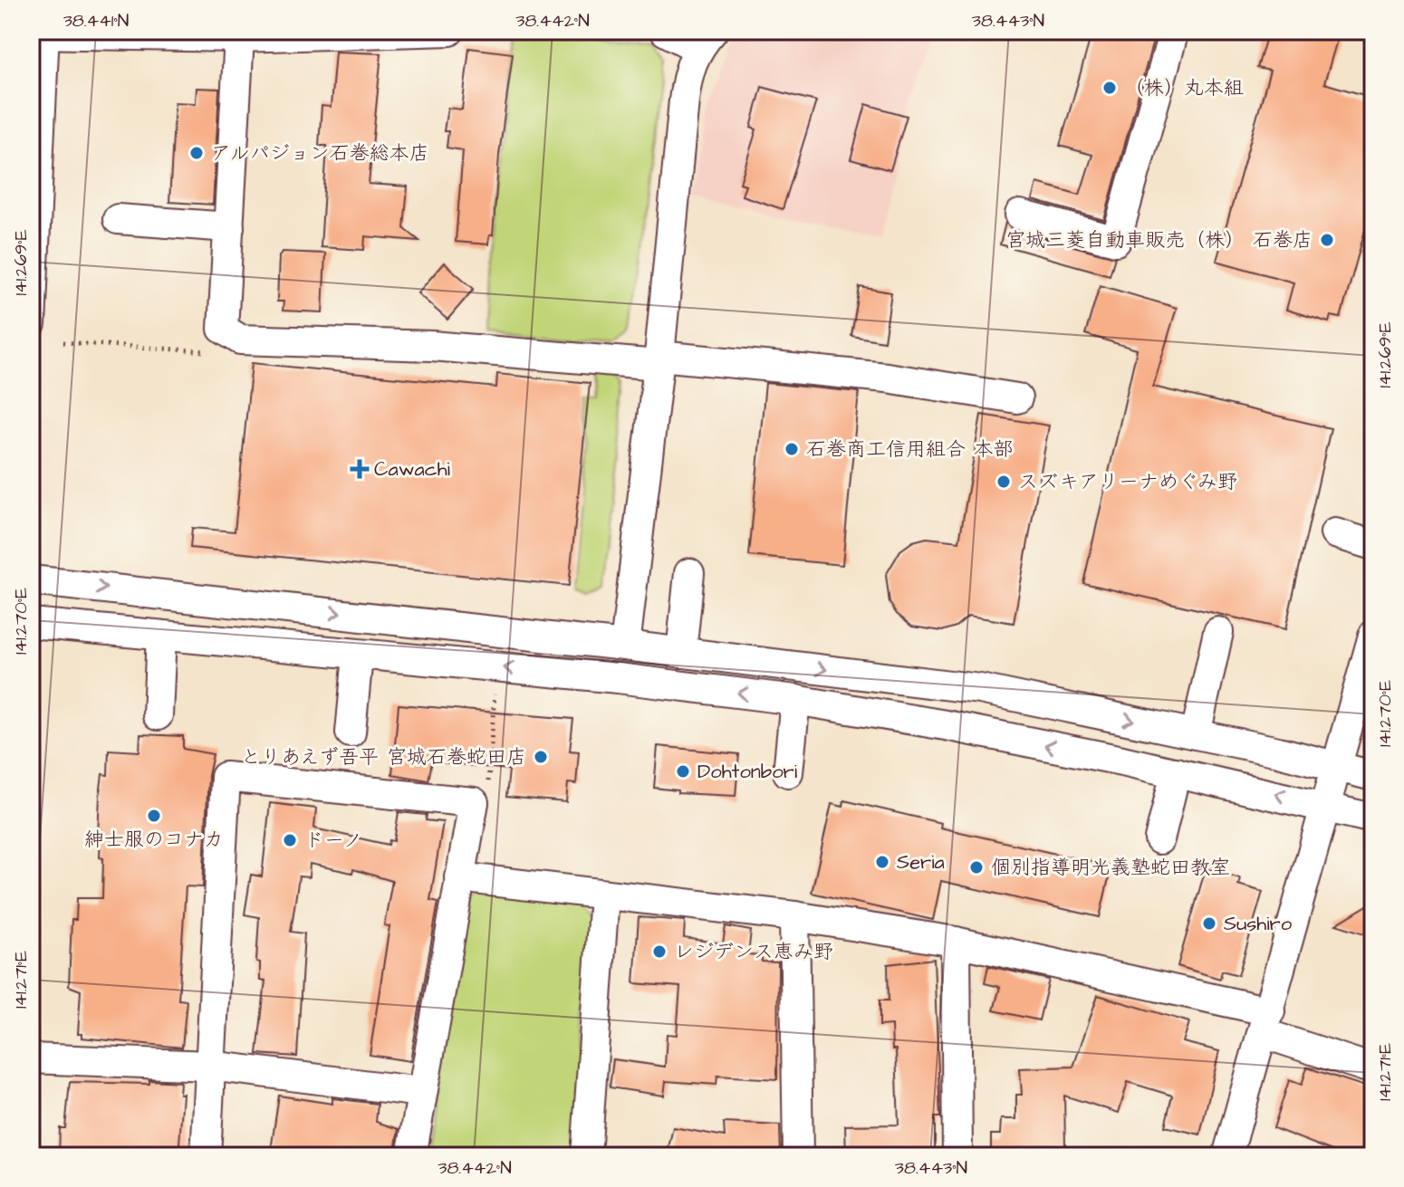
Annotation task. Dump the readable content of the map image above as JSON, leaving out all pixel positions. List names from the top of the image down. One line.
{"places":{"other":["（株）丸本組","アルパジョン石巻総本店","宮城三菱自動車販売（株） 石巻店","石巻商工信用組合 本部","スズキアリーナめぐみ野","とりあえず吾平 宮城石巻蛇田店","Dohtonbori","紳士服のコナカ","ドーノ","Seria","個別指導明光義塾蛇田教室","Sushiro","レジデンス恵み野"],"health":["Cawachi"]},"coordinates":["38.441°N","38.442°N","38.443°N","141.269°E","141.270°E","141.271°E"]}
